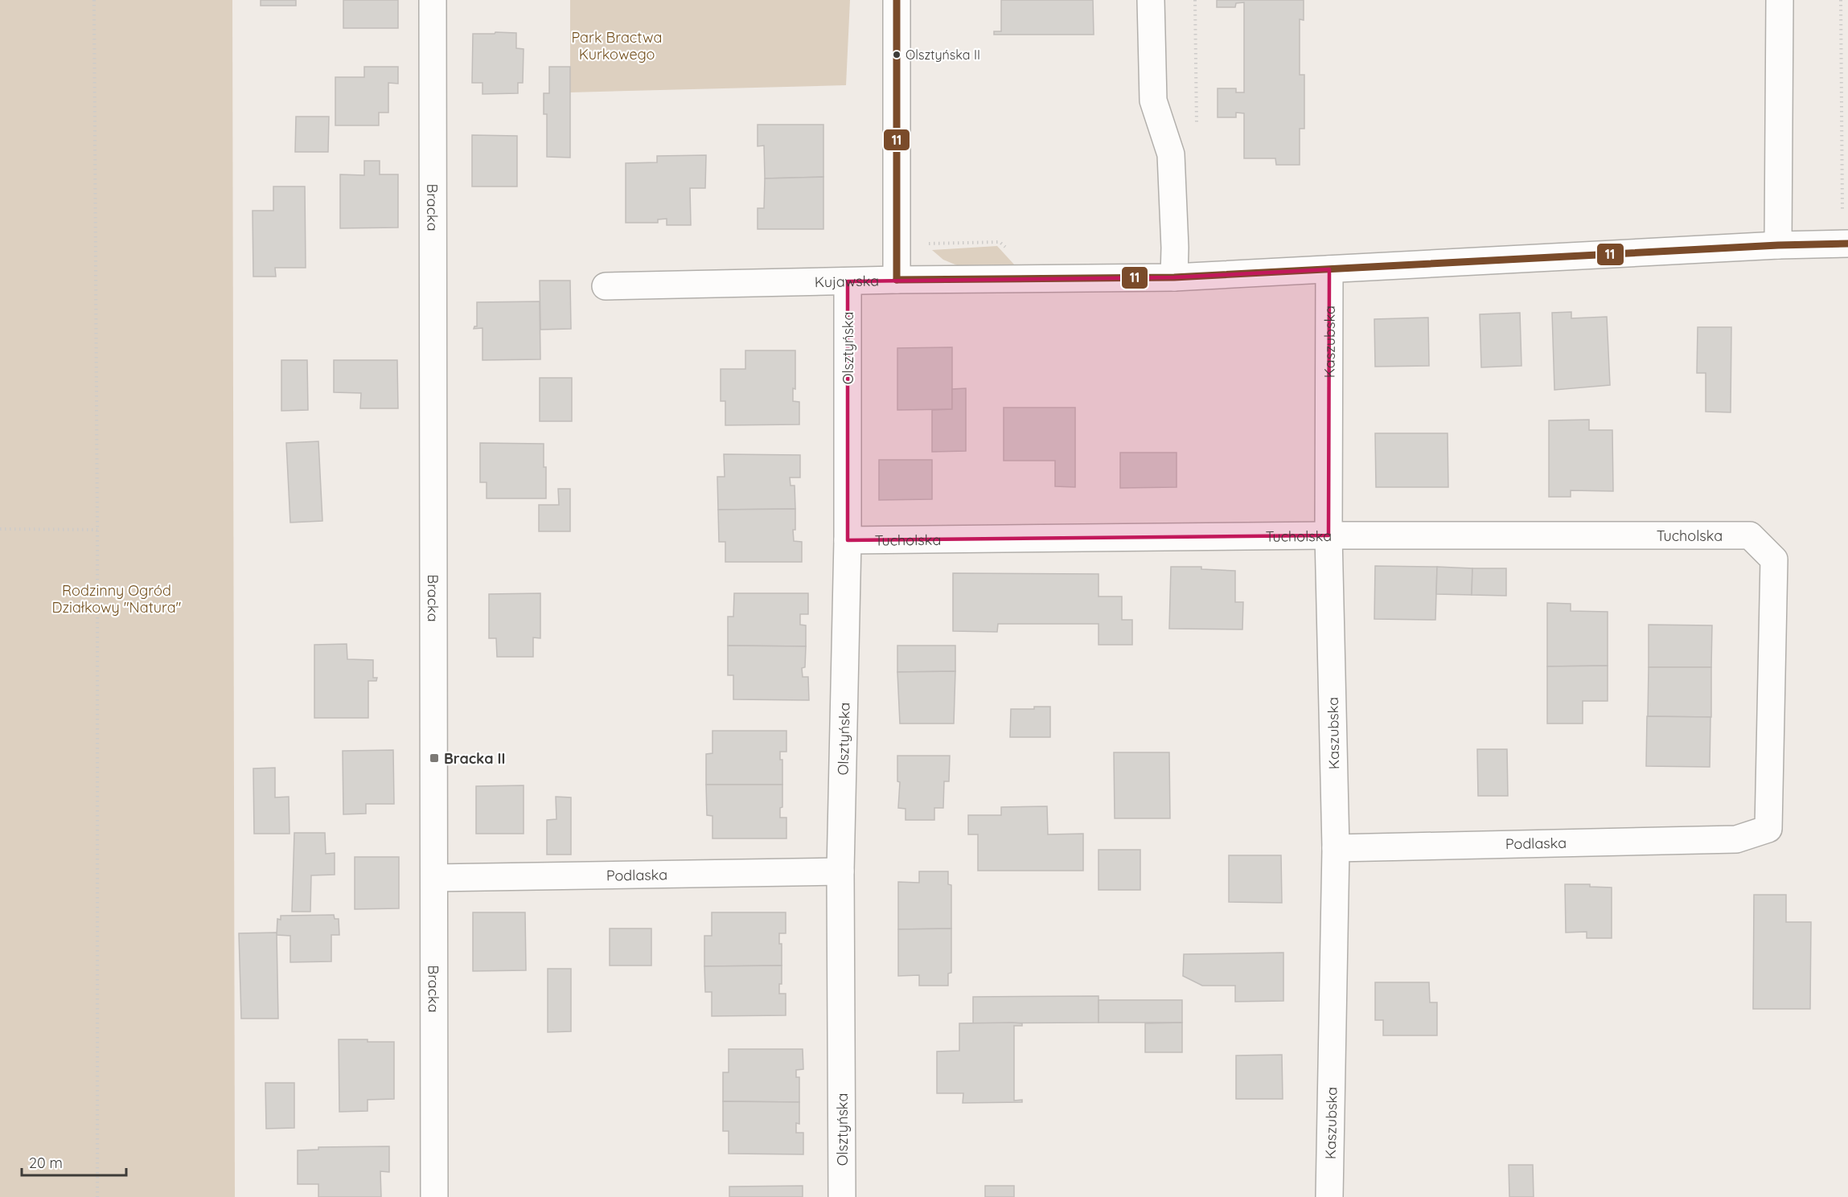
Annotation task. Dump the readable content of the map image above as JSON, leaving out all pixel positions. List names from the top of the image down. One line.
{"streets":{"street":["Bracka","Kujawska","Kaszubska","Olsztyńska","Tucholska","Podlaska"]},"crossings":[["Bracka","Podlaska"],["Kujawska","Kaszubska"],["Kujawska","Olsztyńska"],["Kaszubska","Tucholska"],["Kaszubska","Podlaska"],["Olsztyńska","Tucholska"],["Olsztyńska","Podlaska"],["Tucholska","Podlaska"]],"parks":["Park Bractwa Kurkowego","Rodzinny Ogród Działkowy \"Natura\""],"places":{"other":["Olsztyńska II"],"transit":["Bracka II"]},"lines":["transit line 11"],"scale_bar":"20 m"}
